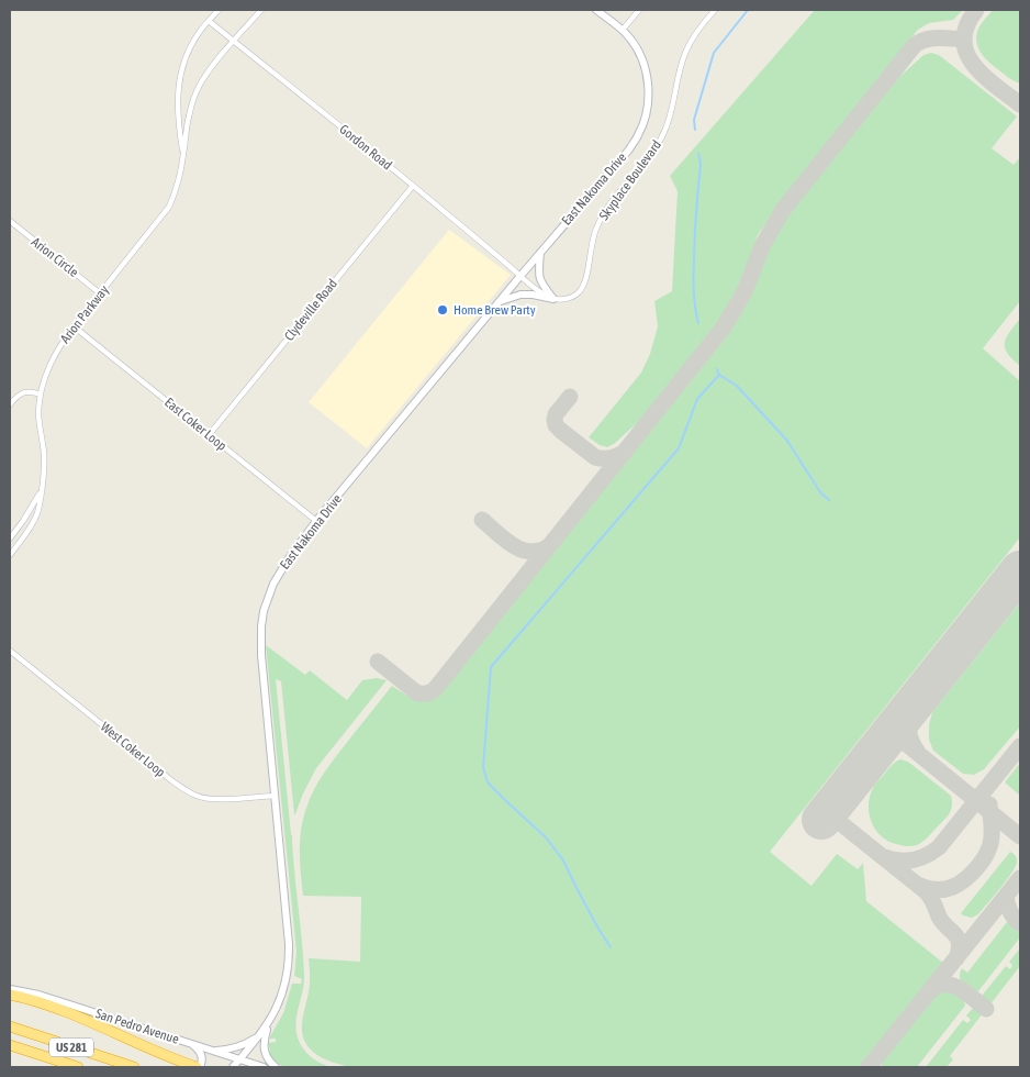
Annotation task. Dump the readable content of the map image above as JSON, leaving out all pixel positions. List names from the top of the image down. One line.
{"streets":{"highway":["US 281"],"main road":["East Nakoma Drive","San Pedro Avenue"],"street":["Gordon Road","Skyplace Boulevard","Arion Circle","Clydeville Road","Arion Parkway","East Coker Loop","West Coker Loop"]},"crossings":[["Gordon Road","East Nakoma Drive"],["Gordon Road","Clydeville Road"],["Gordon Road","Arion Parkway"],["East Nakoma Drive","East Coker Loop"],["East Nakoma Drive","West Coker Loop"],["East Nakoma Drive","San Pedro Avenue"],["Arion Circle","Arion Parkway"],["Clydeville Road","East Coker Loop"],["Arion Parkway","East Coker Loop"]],"places":["Home Brew Party"]}
